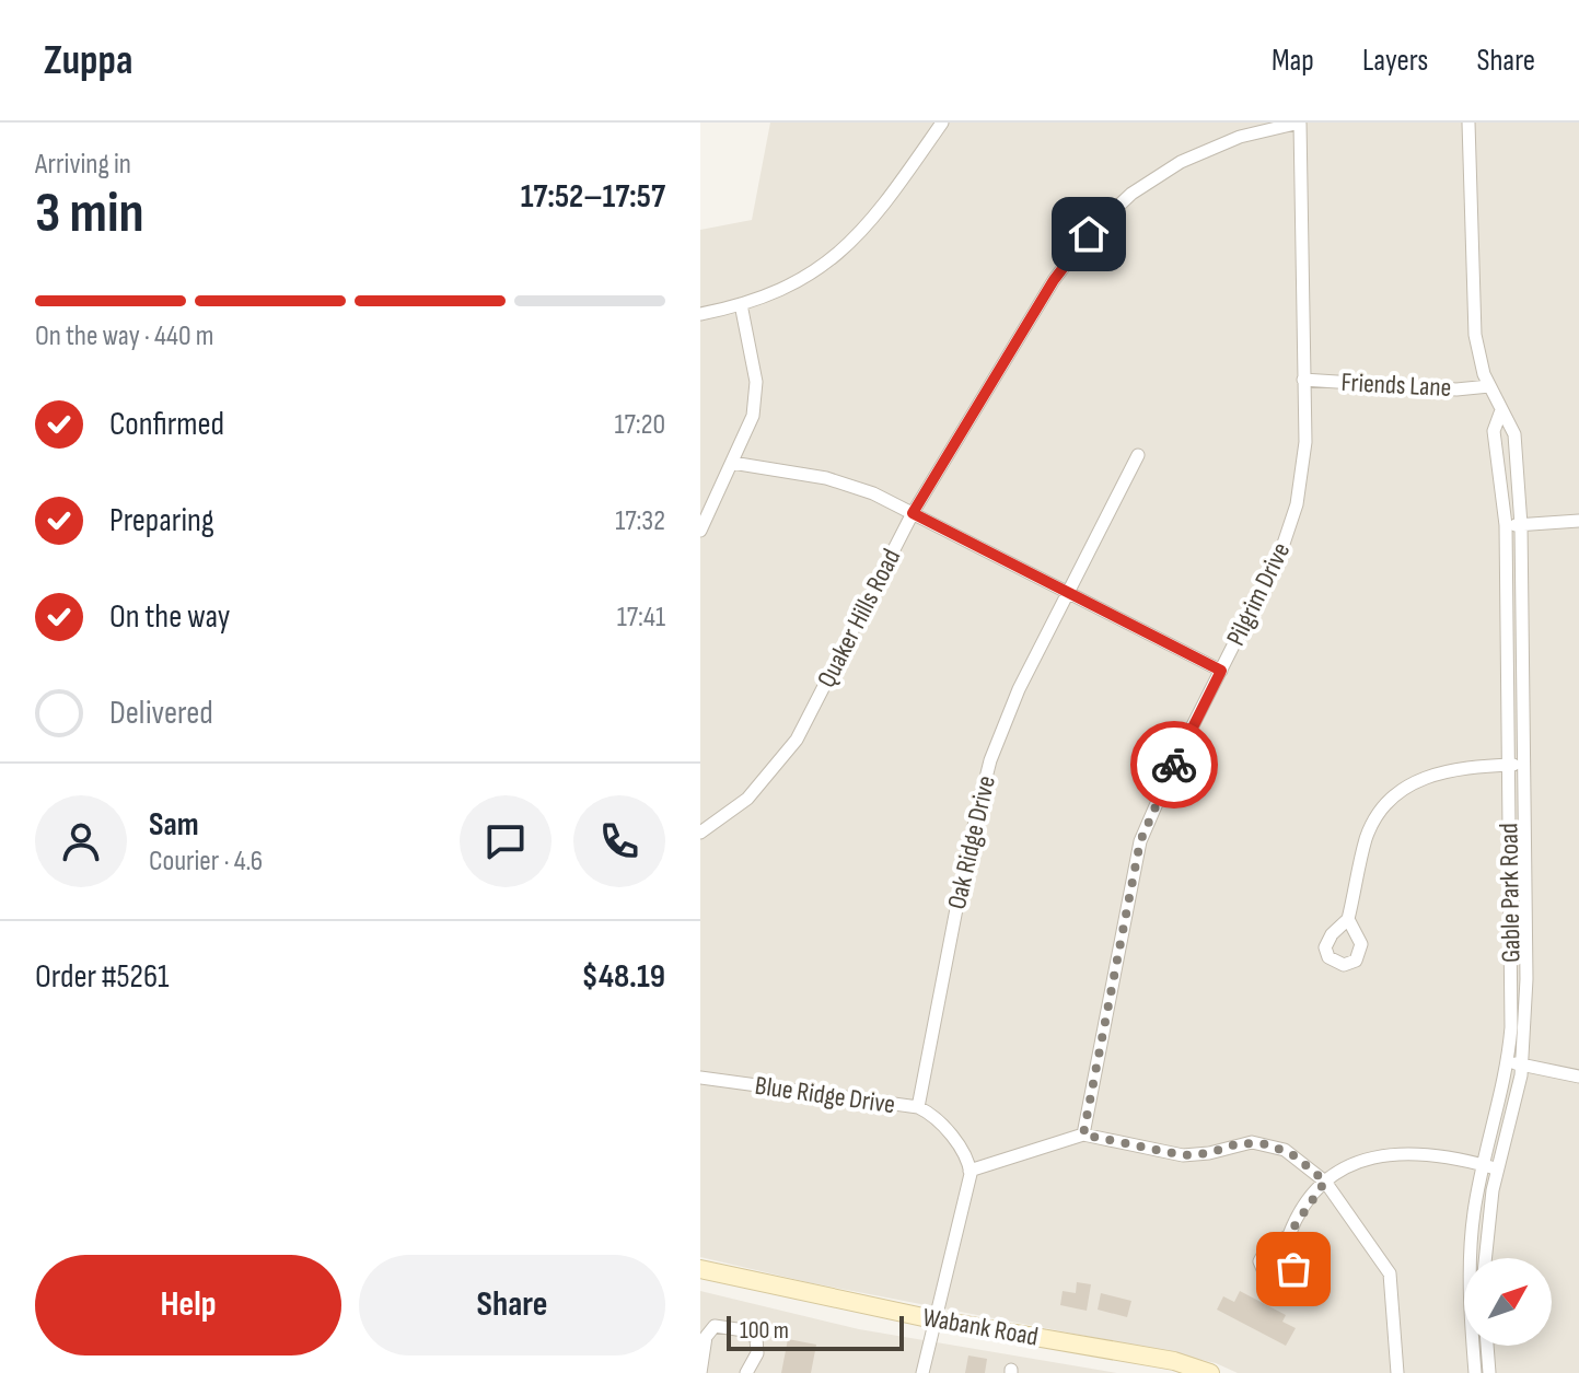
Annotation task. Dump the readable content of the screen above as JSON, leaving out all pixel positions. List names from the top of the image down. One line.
{"streets":{"street":["Friends Lane","Pilgrim Drive","Quaker Hills Road","Oak Ridge Drive","Gable Park Road","Blue Ridge Drive","Wabank Road"]},"crossings":[["Friends Lane","Pilgrim Drive"],["Friends Lane","Gable Park Road"],["Pilgrim Drive","Quaker Hills Road"],["Oak Ridge Drive","Blue Ridge Drive"]],"scale_bar":"100 m","north":"top right","page":{"header":"Zuppa","nav":["Map","Layers","Share"],"heading":["3 min","Arriving in","17:52–17:57"],"panel":["Sam","Courier · 4.6","Order #5261","$48.19"],"bar":"On the way · 440 m","list":[["Confirmed","17:20"],["Preparing","17:32"],["On the way","17:41"],"Delivered"],"buttons":["Help","Share"],"scale":"100 m"}}
